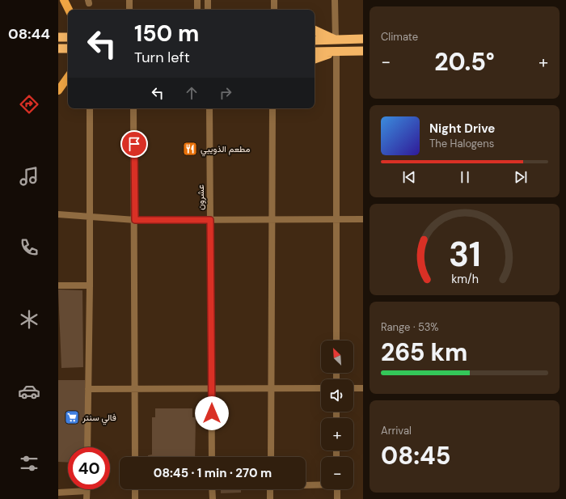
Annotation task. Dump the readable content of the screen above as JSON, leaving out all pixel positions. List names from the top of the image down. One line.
{"streets":{"street":["عشرون"]},"places":{"restaurant":["مطعم الذويبي"],"supermarket":["فالي سنتر"]},"north":"top left","page":{"tabs":"08:44","tile":["Climate",["Range · 53%","265 km"],["Arrival","08:45"]],"turn":["150 m","Turn left"],"heat":["−","20.5°","+"],"song":["Night Drive","The Halogens"],"map_buttons":["+","−"],"limit":"40","trip":"08:45 · 1 min · 270 m","gauge":["31","km/h"]}}
